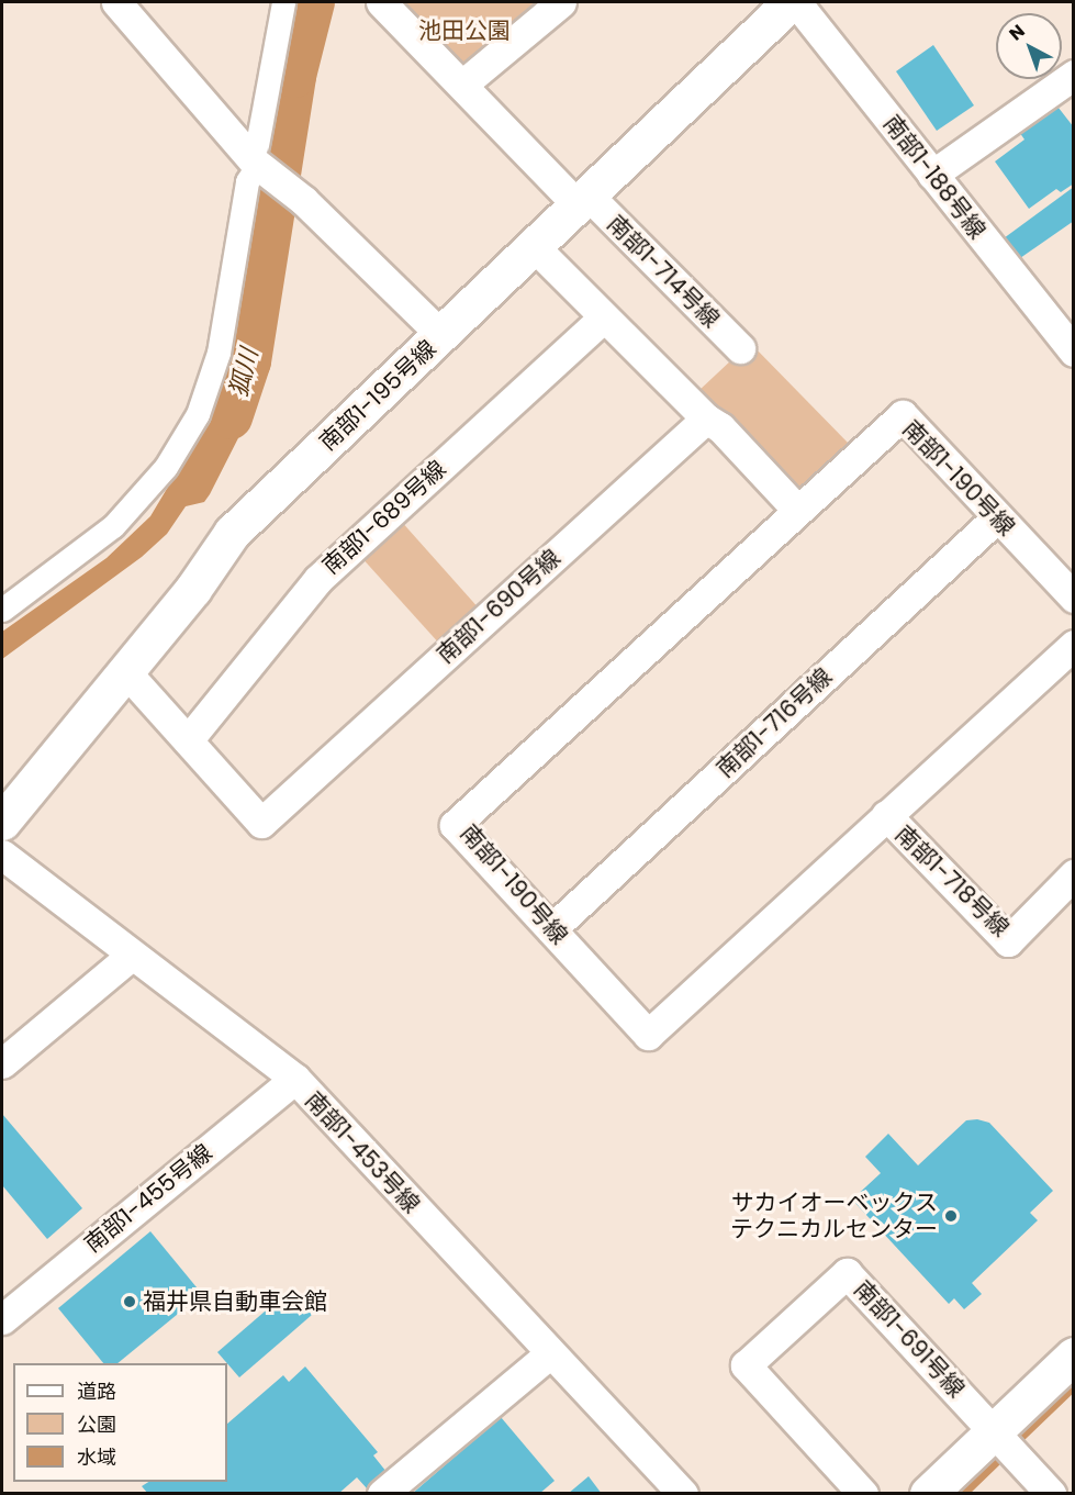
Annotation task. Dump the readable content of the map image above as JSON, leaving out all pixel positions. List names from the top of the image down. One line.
{"streets":{"street":["南部1-188号線","南部1-714号線","南部1-195号線","南部1-190号線","南部1-689号線","南部1-690号線","南部1-716号線","南部1-718号線","南部1-453号線","南部1-455号線","南部1-691号線"]},"crossings":[["南部1-714号線","南部1-195号線"],["南部1-195号線","南部1-690号線"],["南部1-190号線","南部1-716号線"],["南部1-190号線","南部1-718号線"],["南部1-689号線","南部1-690号線"],["南部1-453号線","南部1-455号線"]],"water":["狐川"],"parks":["池田公園"],"places":["サカイオーベックス テクニカルセンター","福井県自動車会館"],"legend":["道路","公園","水域"],"north":"top left"}
